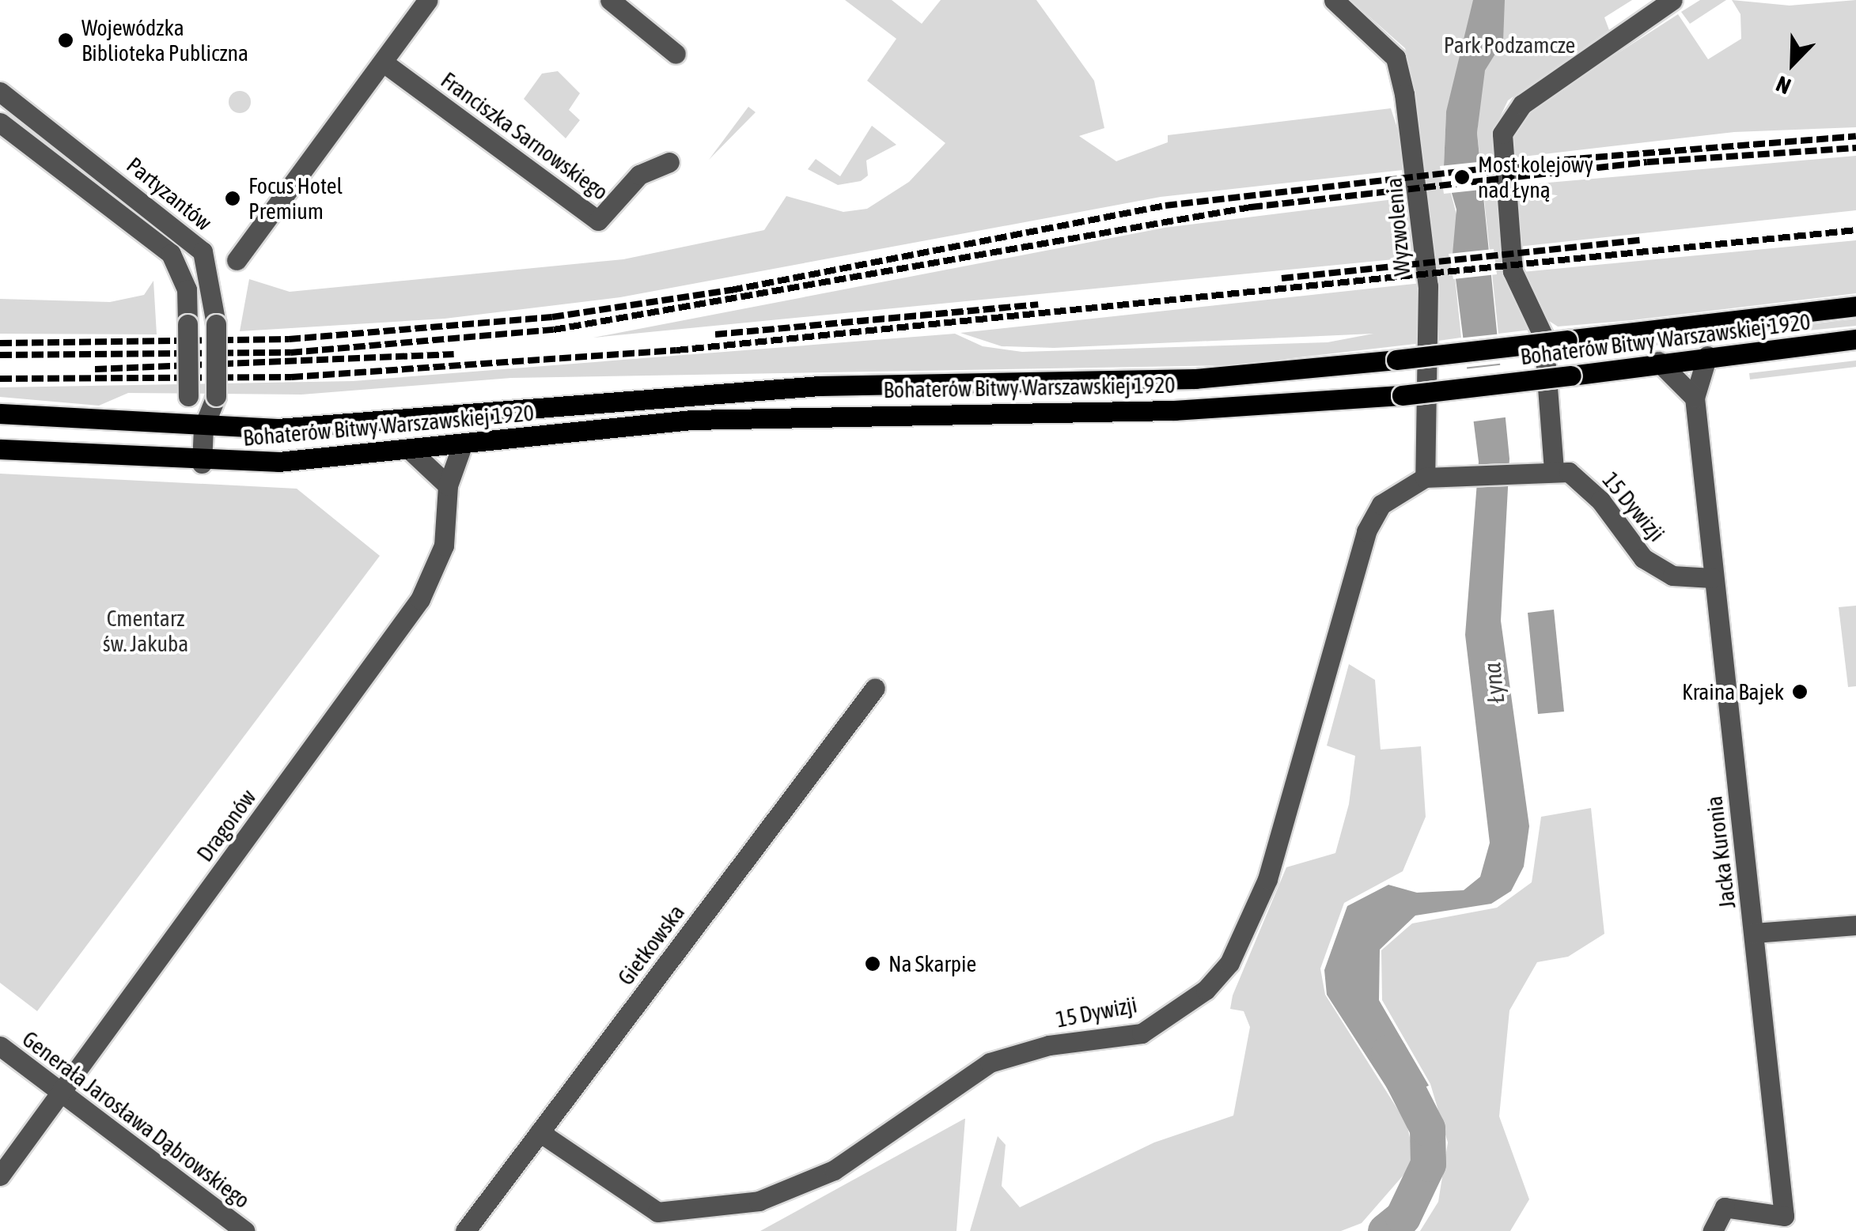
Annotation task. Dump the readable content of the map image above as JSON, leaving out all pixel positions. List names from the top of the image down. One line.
{"streets":{"main road":["Bohaterów Bitwy Warszawskiej 1920"],"street":["Franciszka Sarnowskiego","Partyzantów","Wyzwolenia","15 Dywizji","Dragonów","Jacka Kuronia","Gietkowska","Generała Jarosława Dąbrowskiego"]},"crossings":[["Partyzantów","Bohaterów Bitwy Warszawskiej 1920"],["Wyzwolenia","15 Dywizji"],["Bohaterów Bitwy Warszawskiej 1920","Dragonów"],["Bohaterów Bitwy Warszawskiej 1920","Jacka Kuronia"],["15 Dywizji","Jacka Kuronia"],["15 Dywizji","Gietkowska"],["Dragonów","Generała Jarosława Dąbrowskiego"]],"water":["Łyna"],"parks":["Park Podzamcze","Cmentarz św. Jakuba"],"places":["Wojewódzka Biblioteka Publiczna","Most kolejowy nad Łyną","Focus Hotel Premium","Kraina Bajek","Na Skarpie"],"north":"bottom left"}
